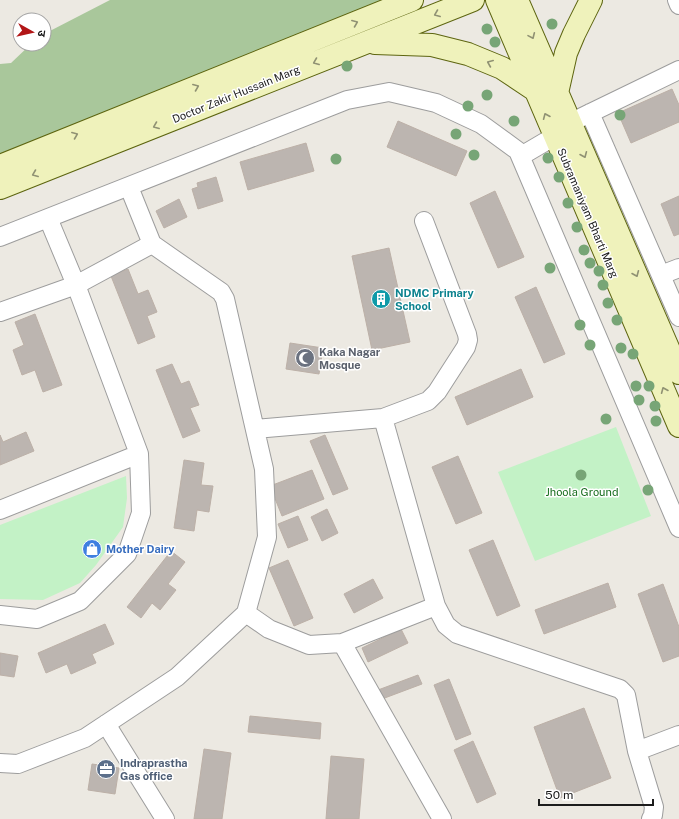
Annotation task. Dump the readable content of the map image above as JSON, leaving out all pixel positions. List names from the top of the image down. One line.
{"streets":{"main road":["Doctor Zakir Hussain Marg","Subramaniyam Bharti Marg"]},"parks":["Jhoola Ground"],"places":{"building":["NDMC Primary School"],"mosque":["Kaka Nagar Mosque"],"shop":["Mother Dairy"],"office":["Indraprastha Gas office"]},"scale_bar":"50 m","north":"right"}
